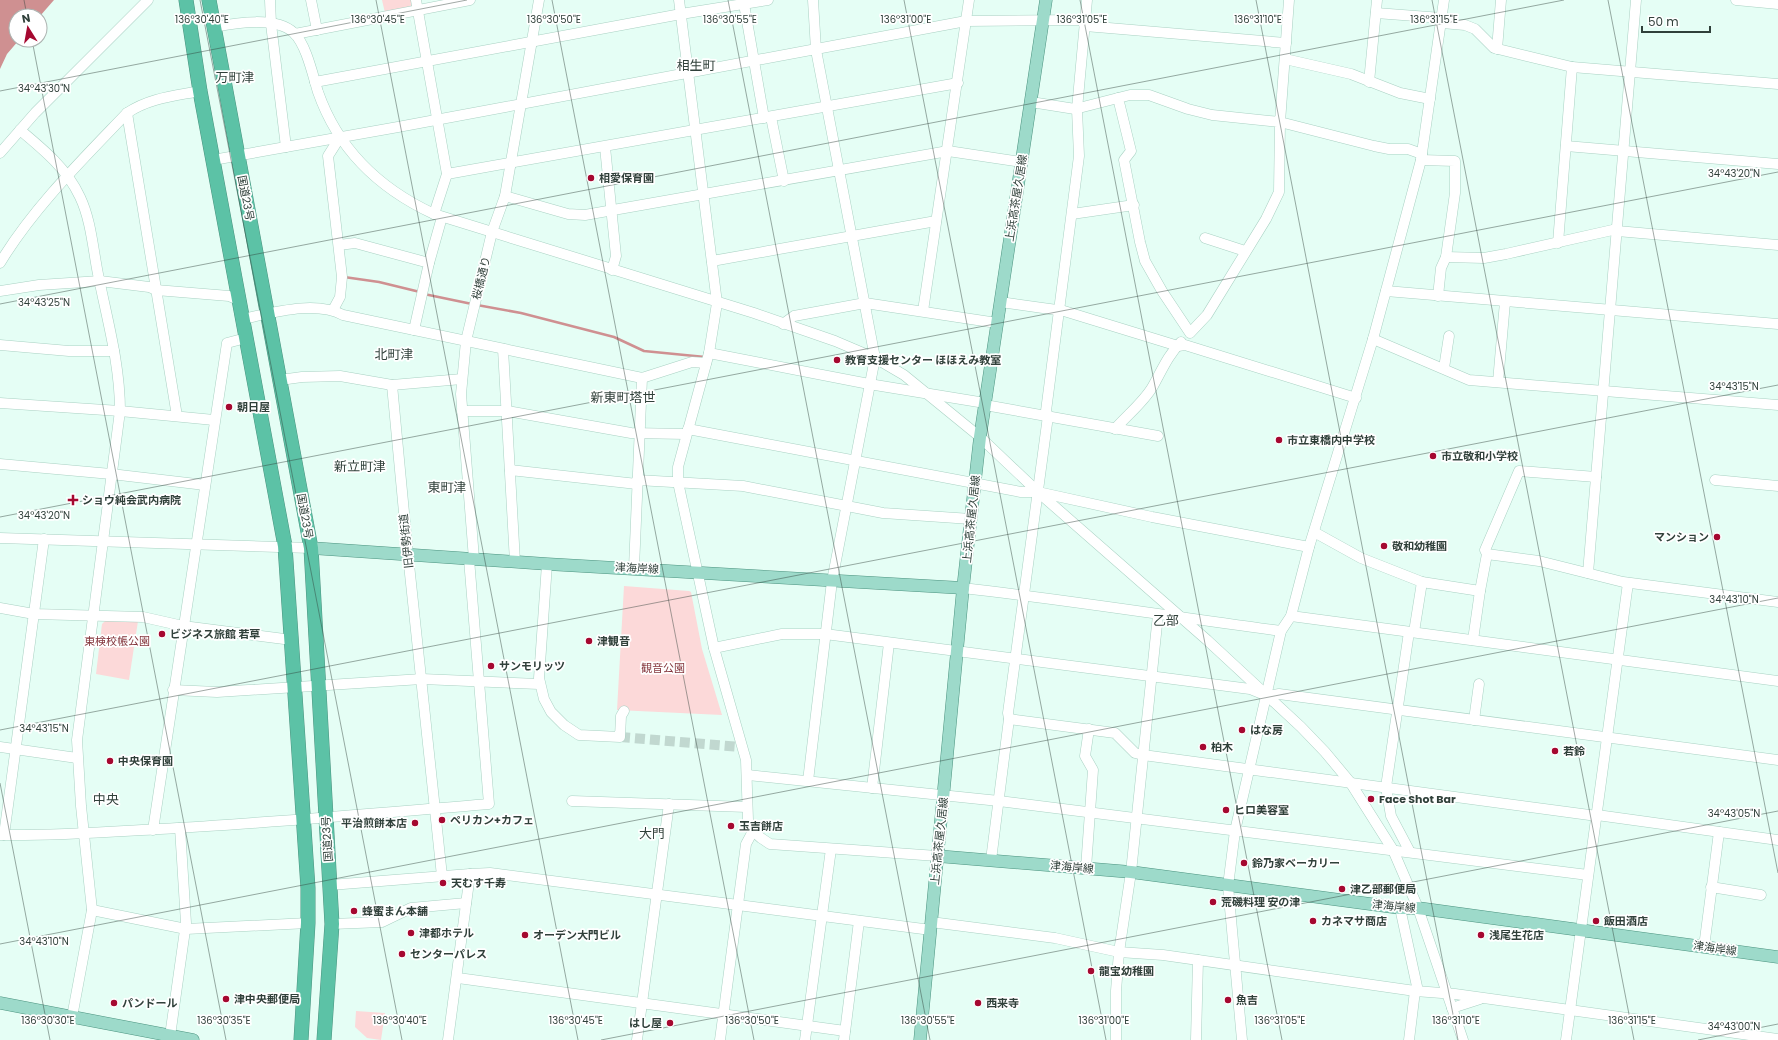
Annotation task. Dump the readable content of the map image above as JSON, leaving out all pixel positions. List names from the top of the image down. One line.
{"streets":{"highway":["国道23号"],"main road":["上浜高茶屋久居線","津海岸線"],"street":["桜橋通り","旧伊勢街道"]},"crossings":[["国道23号","津海岸線"],["上浜高茶屋久居線","津海岸線"],["桜橋通り","旧伊勢街道"],["桜橋通り","津海岸線"],["旧伊勢街道","津海岸線"]],"districts":["相生町","万町津","北町津","新東町塔世","新立町津","東町津","乙部","中央","大門"],"parks":["東検校帳公園","観音公園"],"places":{"other":["相愛保育園","教育支援センター ほほえみ教室","朝日屋","市立東橋内中学校","市立敬和小学校","マンション","敬和幼稚園","ビジネス旅館 若草","津観音","サンモリッツ","はな房","柏木","若鈴","中央保育園","Face Shot Bar","ヒロ美容室","ペリカン+カフェ","平治煎餅本店","玉吉餅店","鈴乃家ベーカリー","天むす千寿","津乙部郵便局","荒磯料理 安の津","蜂蜜まん本舗","カネマサ商店","飯田酒店","津都ホテル","オーデン大門ビル","浅尾生花店","センターパレス","龍宝幼稚園","津中央郵便局","魚吉","パンドール","西来寺","はし屋"],"health":["ショウ純会武内病院"]},"scale_bar":"50 m","north":"top","coordinates":["136°30'40\"E","136°30'45\"E","136°30'50\"E","136°30'55\"E","136°31'00\"E","136°31'05\"E","136°31'10\"E","136°31'15\"E","34°43'30\"N","34°43'20\"N","34°43'25\"N","34°43'15\"N","34°43'10\"N","34°43'05\"N","136°30'30\"E","136°30'35\"E","34°43'00\"N"]}
